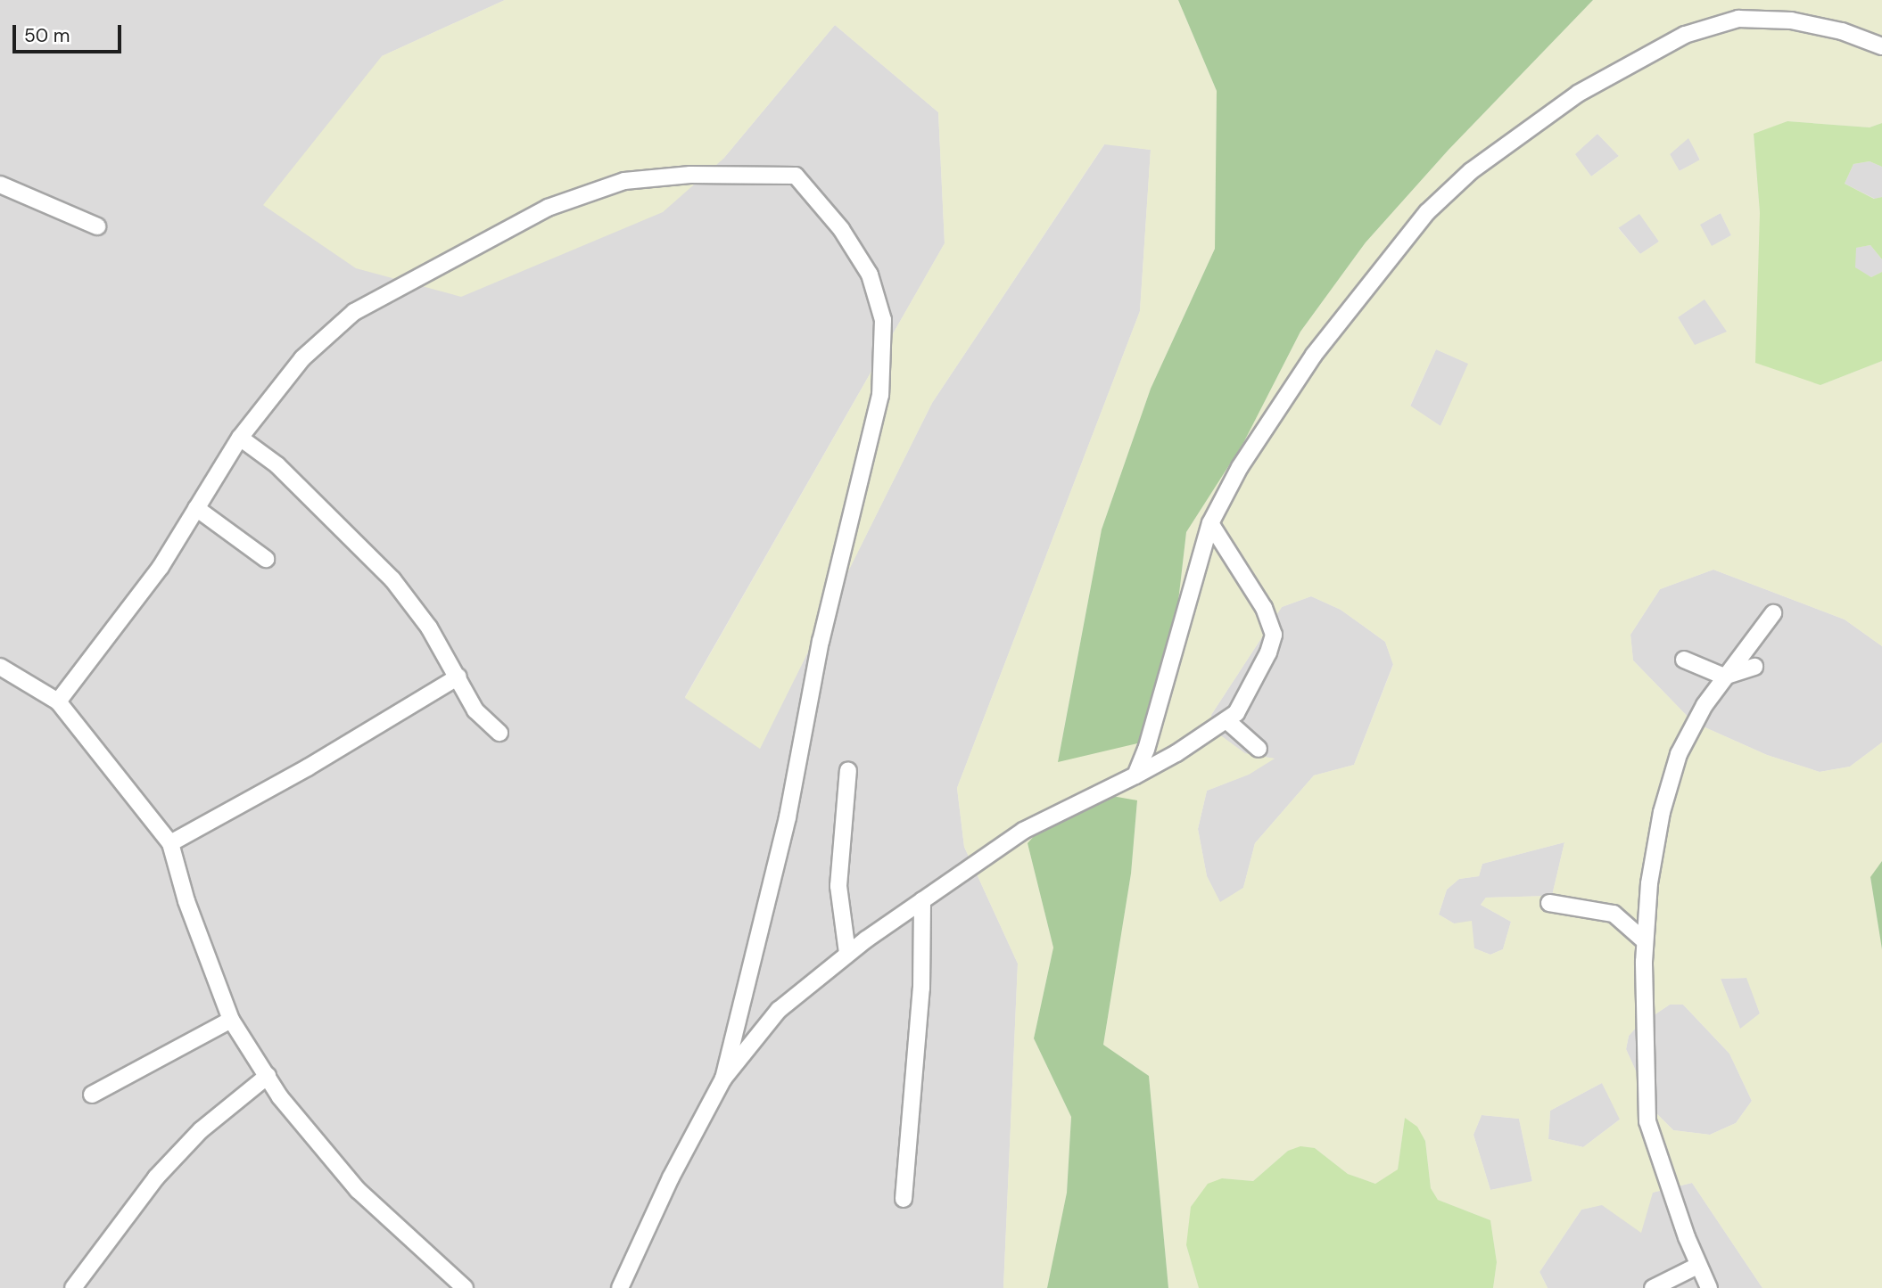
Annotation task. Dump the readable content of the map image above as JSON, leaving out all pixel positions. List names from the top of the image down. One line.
{"scale_bar":"50 m"}
